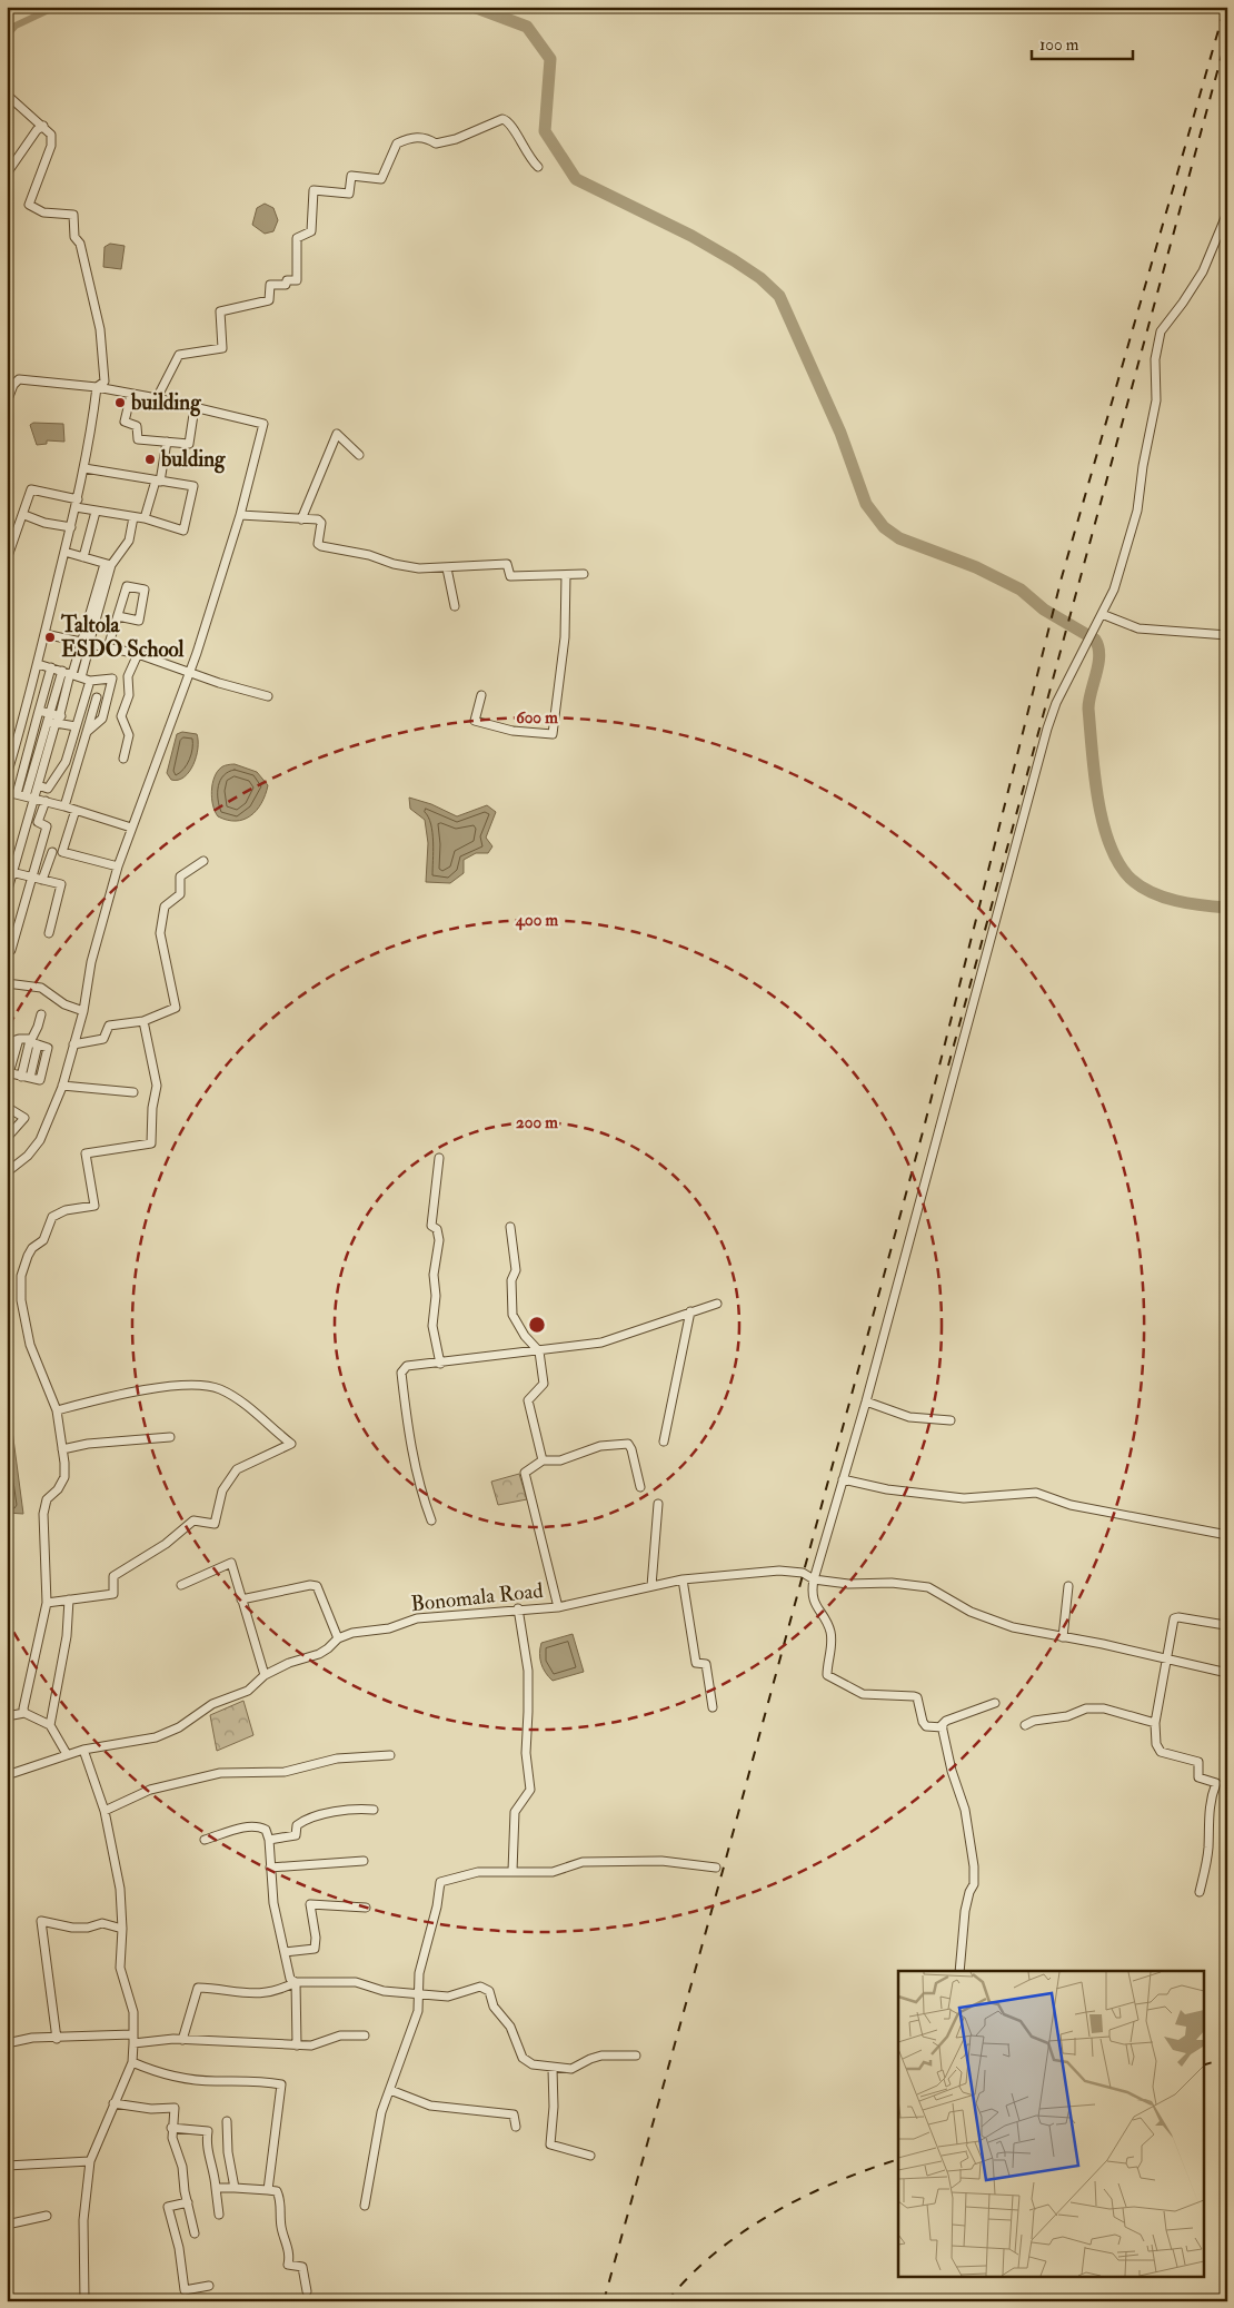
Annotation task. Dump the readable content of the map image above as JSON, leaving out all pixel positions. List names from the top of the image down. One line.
{"streets":{"street":["Bonomala Road"]},"places":["building","bulding","Taltola ESDO School"],"scale_bar":"100 m","rings":["600 m","400 m","200 m"]}
